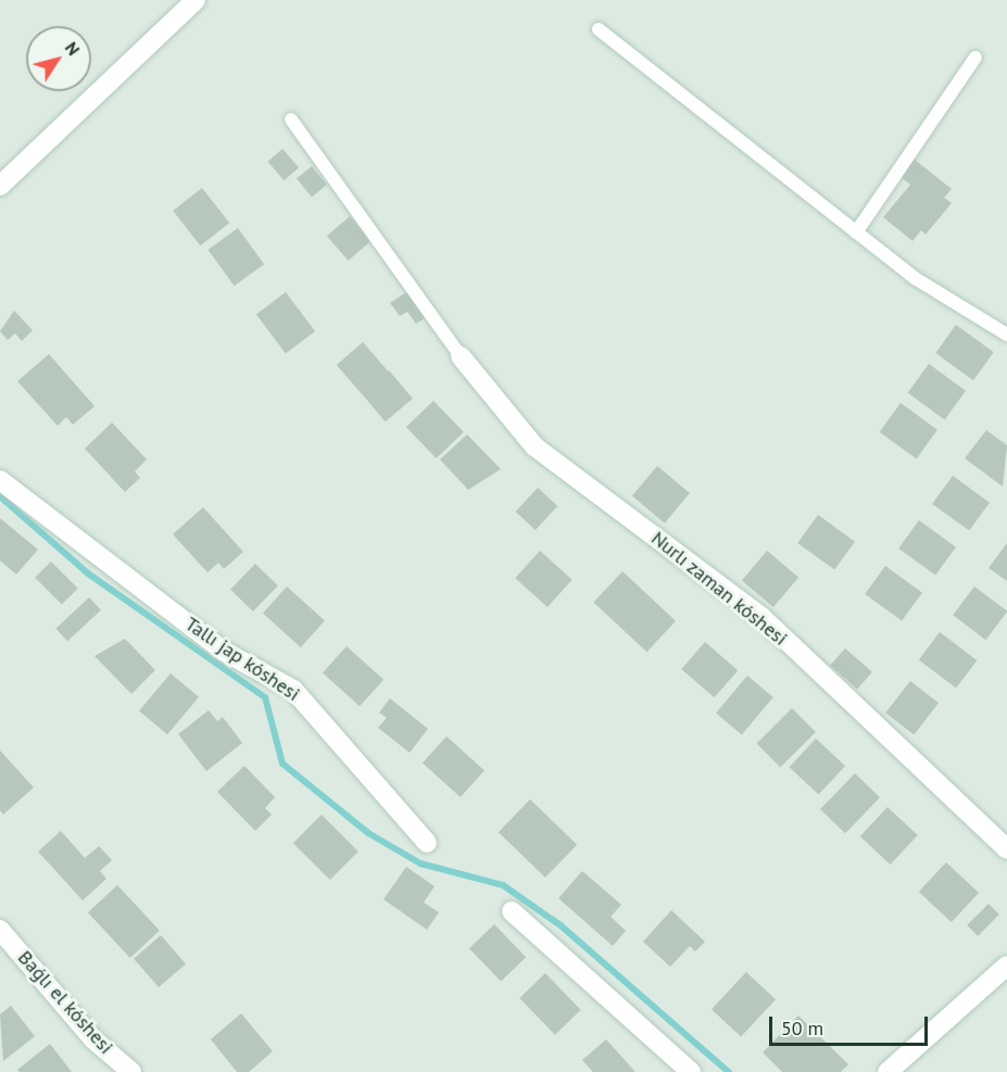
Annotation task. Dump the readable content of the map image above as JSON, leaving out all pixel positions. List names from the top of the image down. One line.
{"streets":{"street":["Nurlı zaman kóshesi","Tallı jap kóshesi","Baǵlı el kóshesi"]},"scale_bar":"50 m","north":"top right"}
